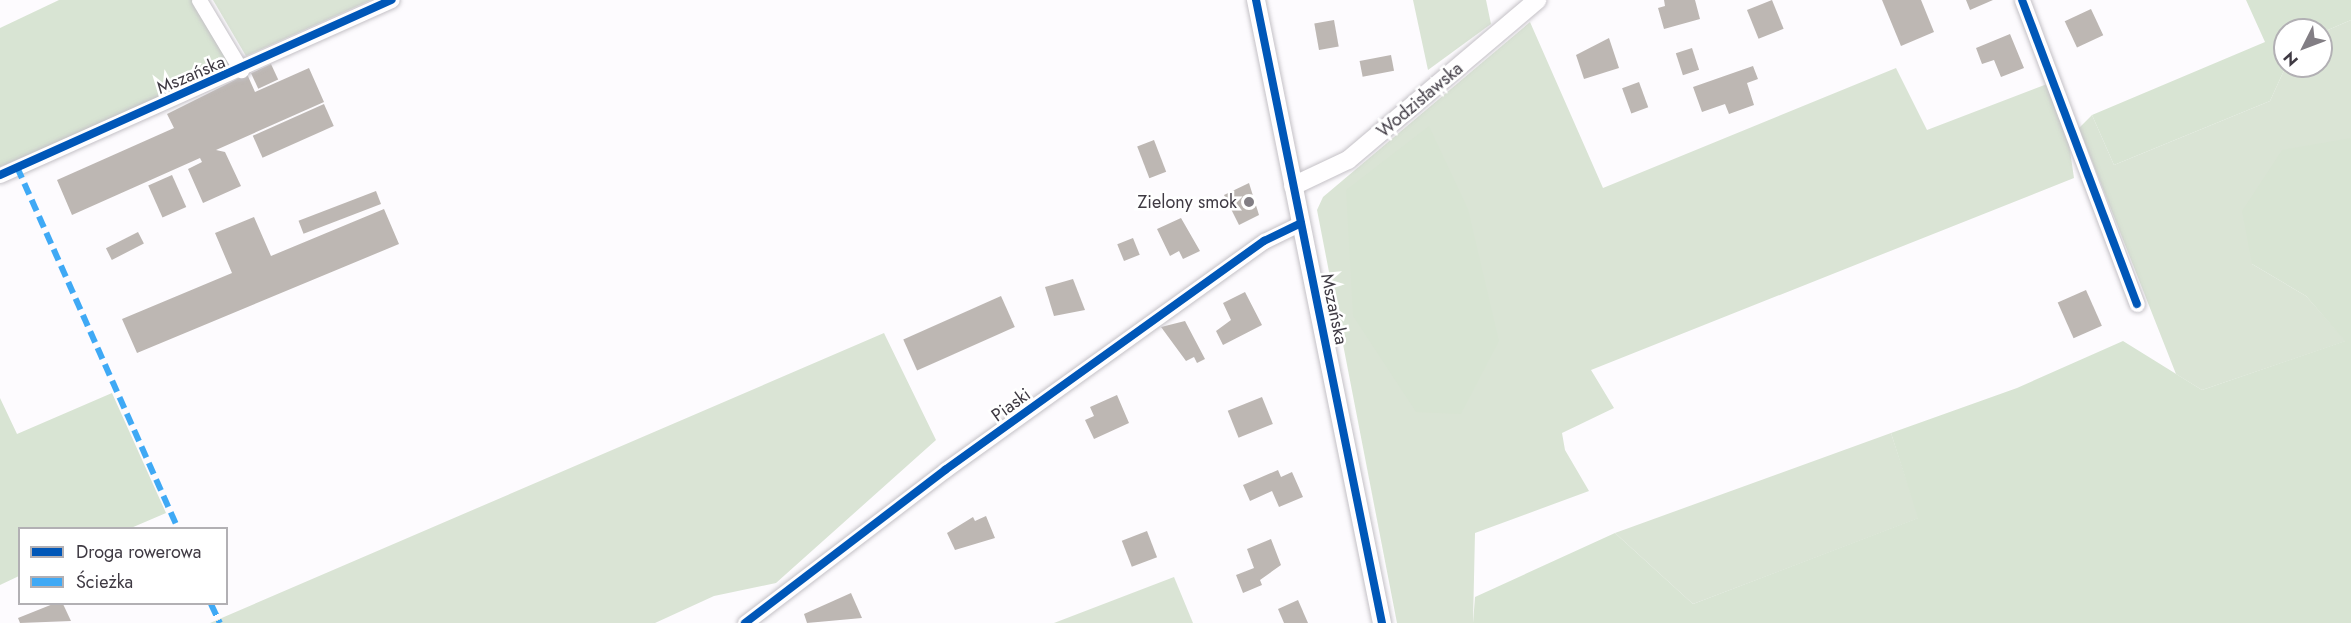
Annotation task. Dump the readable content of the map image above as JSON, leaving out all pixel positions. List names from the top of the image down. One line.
{"streets":{"street":["Mszańska","Wodzisławska","Piaski"]},"crossings":[["Mszańska","Wodzisławska"],["Mszańska","Piaski"]],"places":["Zielony smok"],"legend":["Droga rowerowa","Ścieżka"],"north":"bottom left"}
